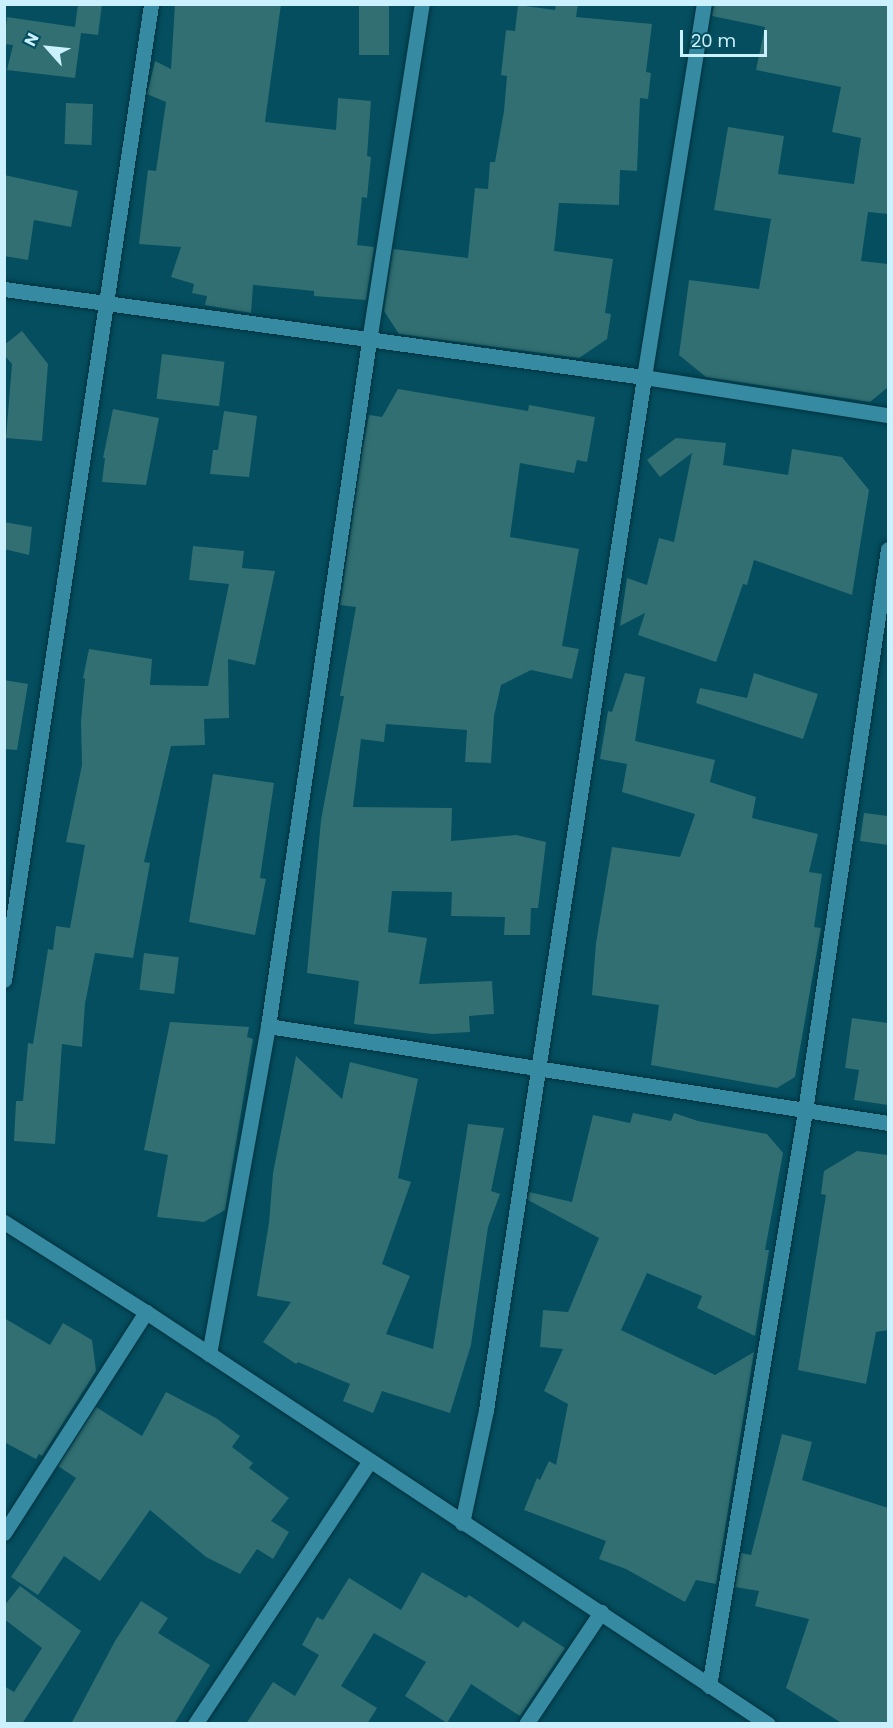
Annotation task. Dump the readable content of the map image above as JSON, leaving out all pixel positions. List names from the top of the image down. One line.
{"scale_bar":"20 m","north":"top left"}
